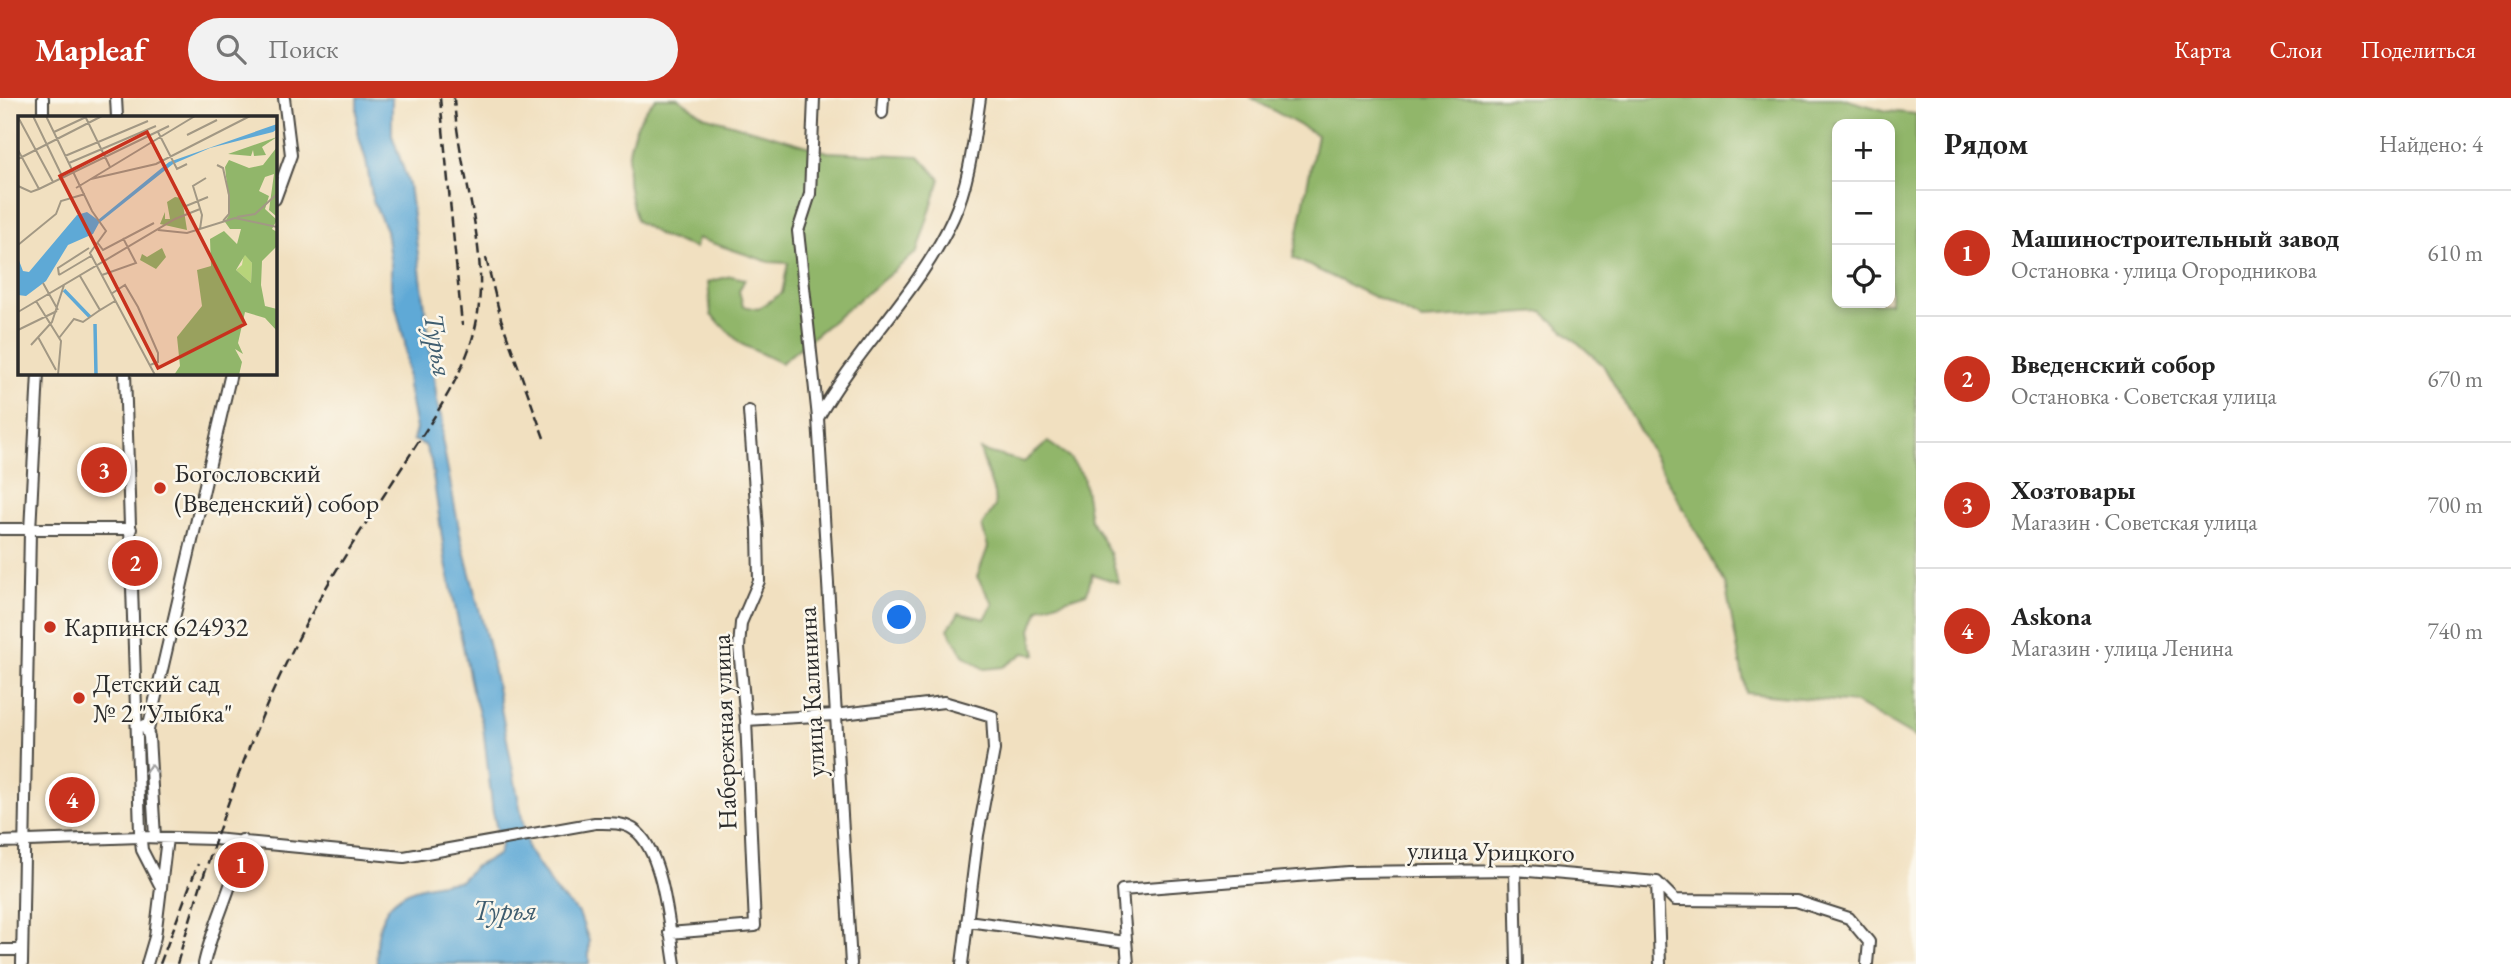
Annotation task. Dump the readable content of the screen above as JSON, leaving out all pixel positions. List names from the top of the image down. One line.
{"streets":{"street":["улица Калинина","Набережная улица","улица Урицкого"]},"water":["Турья"],"places":["Богословский (Введенский) собор","Карпинск 624932","Детский сад № 2 \"Улыбка\""],"page":{"header":"Mapleaf","search":"Поиск","nav":["Карта","Слои","Поделиться"],"heading":["Рядом","Найдено: 4"],"map_buttons":["+","−"],"list":[{"mark":"1","name":"Машиностроительный завод","note":"Остановка · улица Огородникова","value":"610 m"},{"mark":"2","name":"Введенский собор","note":"Остановка · Советская улица","value":"670 m"},{"mark":"3","name":"Хозтовары","note":"Магазин · Советская улица","value":"700 m"},{"mark":"4","name":"Askona","note":"Магазин · улица Ленина","value":"740 m"}],"pins":["3","2","4","1"]}}
